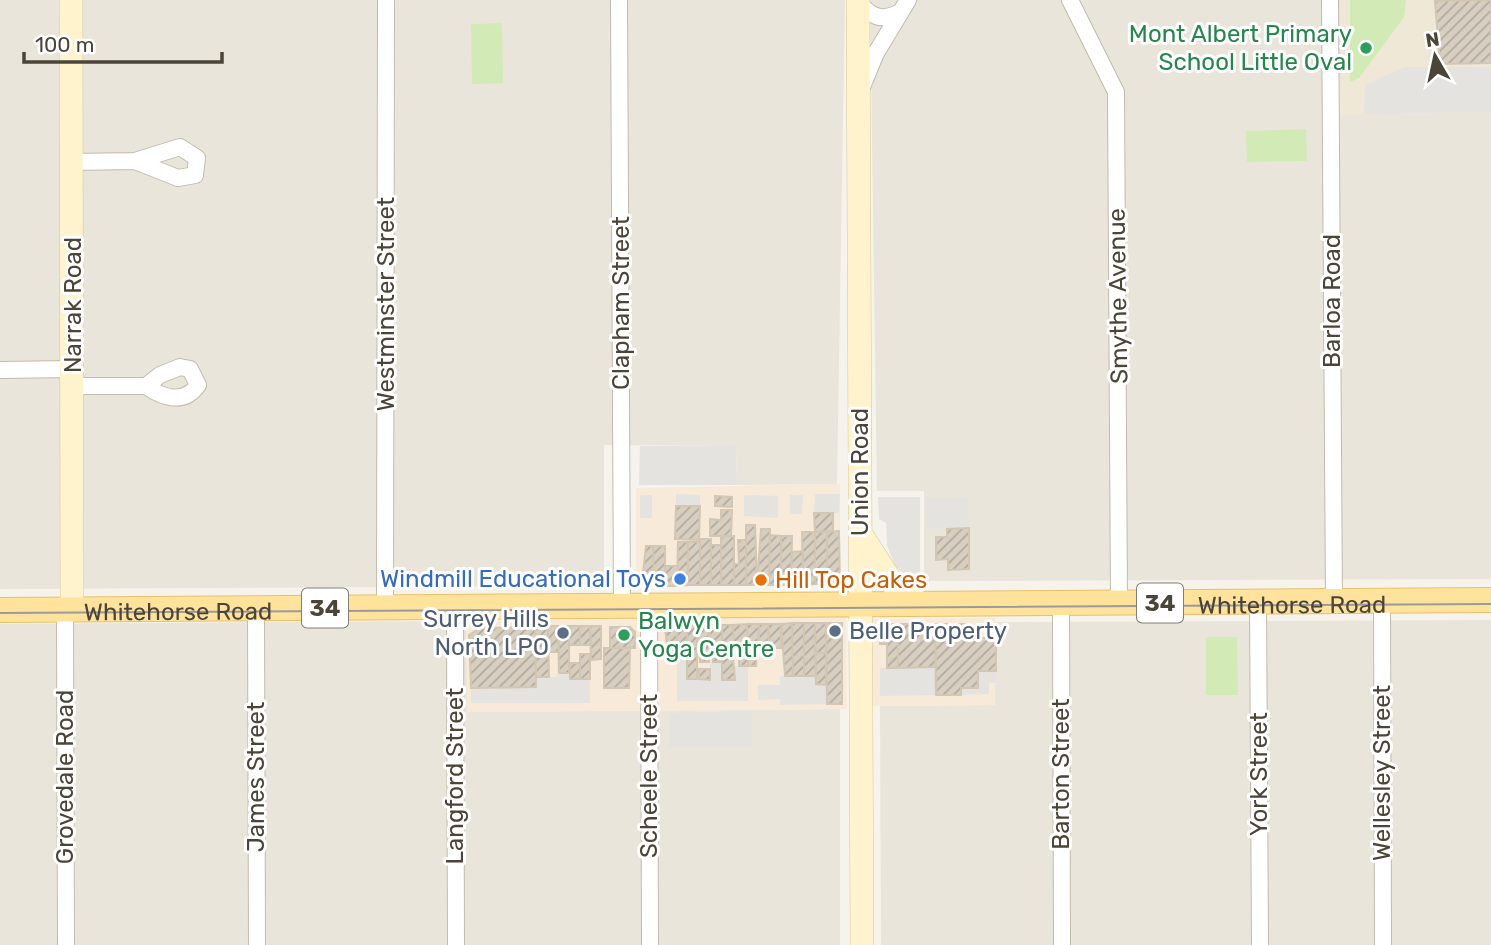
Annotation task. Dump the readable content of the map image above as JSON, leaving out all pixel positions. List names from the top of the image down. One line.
{"streets":{"main road":["Narrak Road","Union Road","Whitehorse Road","34"],"street":["Smythe Avenue","Barloa Road","Clapham Street","Westminster Street","Wellesley Street","Barton Street","York Street","Langford Street","Scheele Street","Grovedale Road","James Street"]},"crossings":[["Smythe Avenue","Whitehorse Road"],["Barloa Road","Whitehorse Road"],["Clapham Street","Whitehorse Road"],["Westminster Street","Whitehorse Road"],["Narrak Road","Whitehorse Road"],["Narrak Road","Grovedale Road"],["Union Road","Whitehorse Road"],["Whitehorse Road","Wellesley Street"],["Whitehorse Road","Barton Street"],["Whitehorse Road","York Street"],["Whitehorse Road","Langford Street"],["Whitehorse Road","Scheele Street"],["Whitehorse Road","Grovedale Road"],["Whitehorse Road","James Street"]],"places":["Mont Albert Primary School Little Oval","Windmill Educational Toys","Hill Top Cakes","Belle Property","Surrey Hills North LPO","Balwyn Yoga Centre"],"scale_bar":"100 m","north":"top"}
